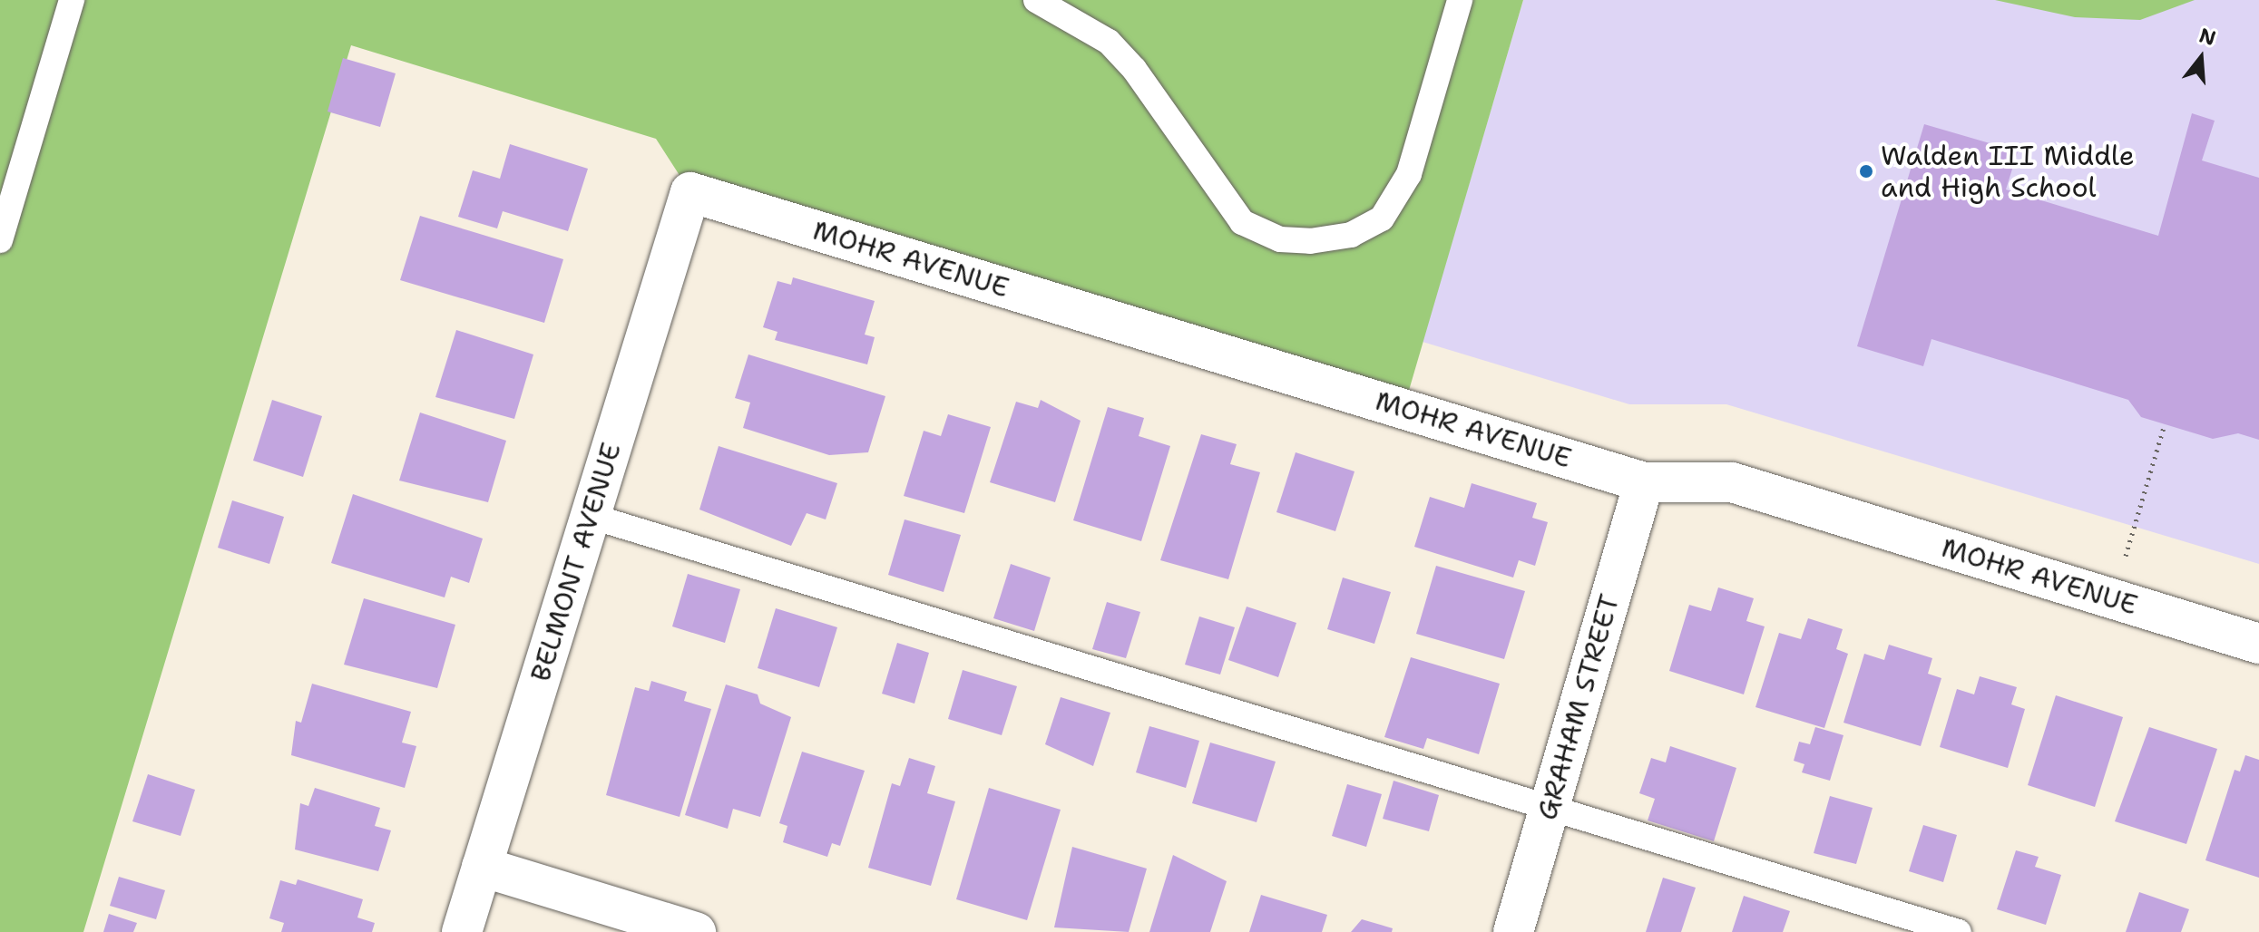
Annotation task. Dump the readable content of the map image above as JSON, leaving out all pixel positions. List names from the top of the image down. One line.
{"streets":{"street":["MOHR AVENUE","BELMONT AVENUE","GRAHAM STREET"]},"crossings":[["MOHR AVENUE","BELMONT AVENUE"],["MOHR AVENUE","GRAHAM STREET"]],"places":["Walden III Middle and High School"],"north":"top"}
